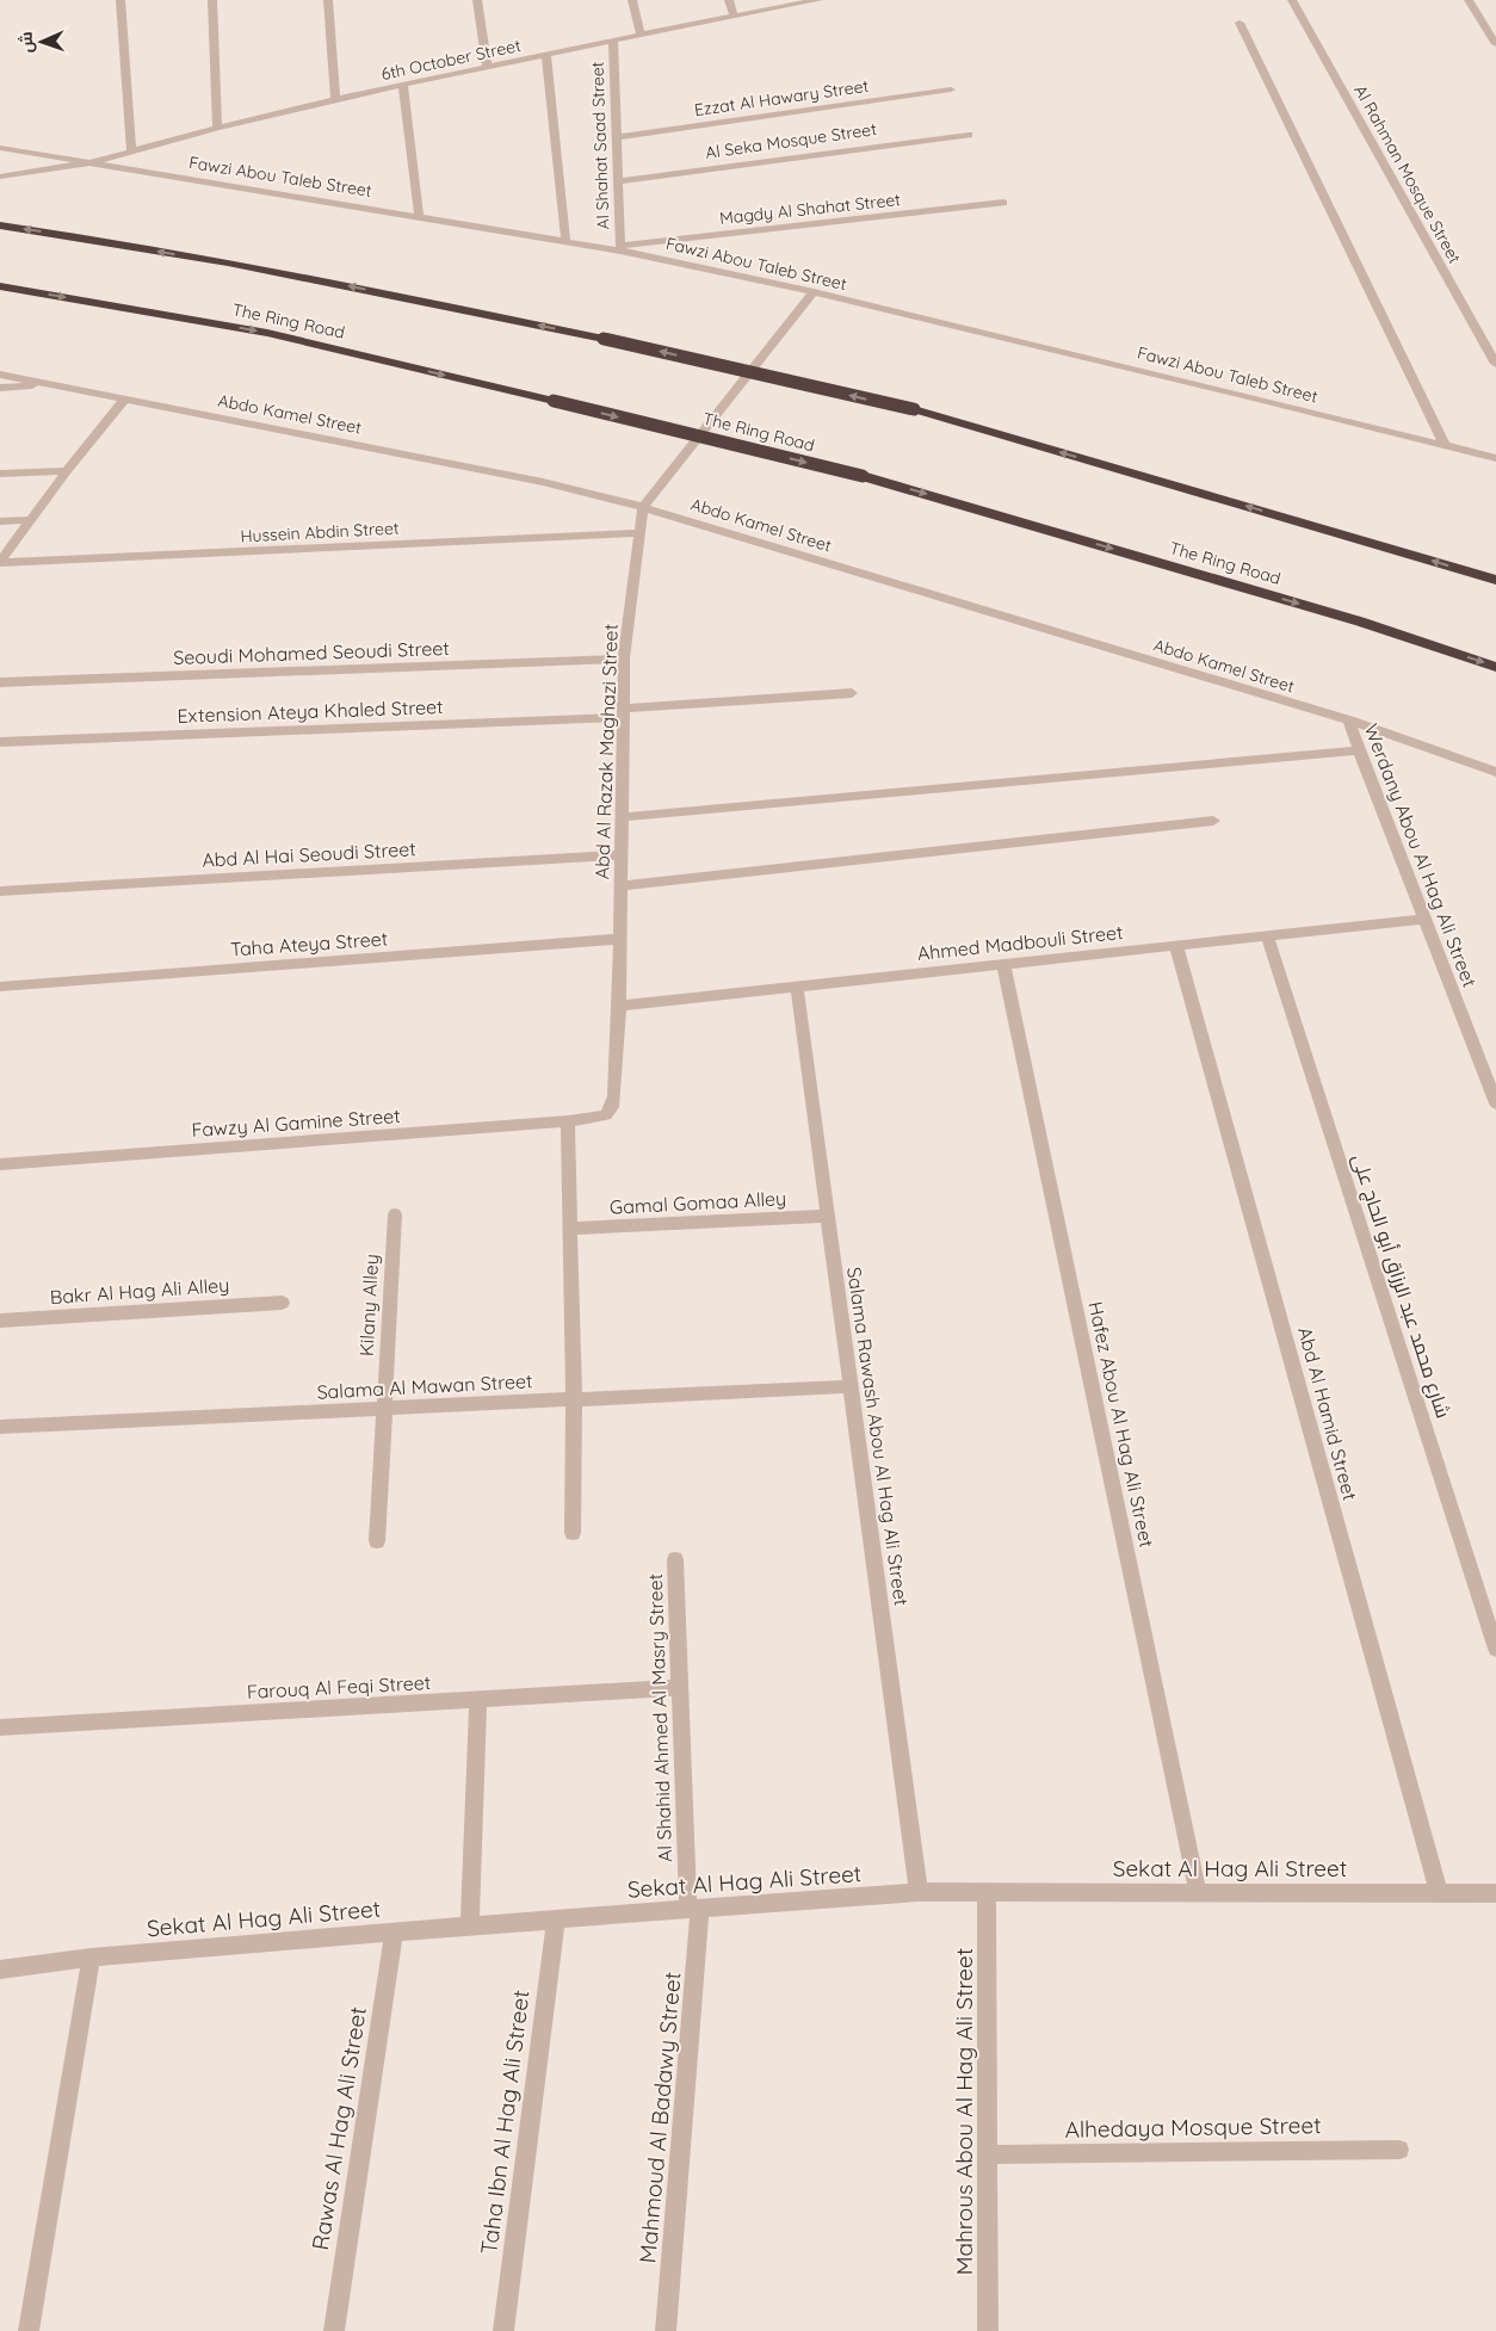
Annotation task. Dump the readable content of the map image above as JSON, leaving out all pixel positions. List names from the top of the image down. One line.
{"streets":{"highway":["The Ring Road"],"street":["6th October Street","Ezzat Al Hawary Street","Al Seka Mosque Street","Al Shahat Saad Street","Al Rahman Mosque Street","Fawzi Abou Taleb Street","Magdy Al Shahat Street","Abdo Kamel Street","Hussein Abdin Street","Seoudi Mohamed Seoudi Street","Extension Ateya Khaled Street","Abd Al Razak Maghazi Street","Abd Al Hai Seoudi Street","Werdany Abou Al Hag Ali Street","Ahmed Madbouli Street","Taha Ateya Street","Fawzy Al Gamine Street","Gamal Gomaa Alley","شارع محمد عبد الرزاق أبو الحاج على","Bakr Al Hag Ali Alley","Kilany Alley","Salama Al Mawan Street","Abd Al Hamid Street","Hafez Abou Al Hag Ali Street","Salama Rawash Abou Al Hag Ali Street","Farouq Al Feqi Street","Al Shahid Ahmed Al Masry Street","Sekat Al Hag Ali Street","Mahrous Abou Al Hag Ali Street","Mahmoud Al Badawy Street","Taha Ibn Al Hag Ali Street","Alhedaya Mosque Street","Rawas Al Hag Ali Street"]},"crossings":[["6th October Street","Al Shahat Saad Street"],["6th October Street","Fawzi Abou Taleb Street"],["Ezzat Al Hawary Street","Al Shahat Saad Street"],["Al Seka Mosque Street","Al Shahat Saad Street"],["Al Shahat Saad Street","Fawzi Abou Taleb Street"],["Al Shahat Saad Street","Magdy Al Shahat Street"],["Fawzi Abou Taleb Street","Magdy Al Shahat Street"],["Abdo Kamel Street","Abd Al Razak Maghazi Street"],["Abdo Kamel Street","Werdany Abou Al Hag Ali Street"],["Hussein Abdin Street","Abd Al Razak Maghazi Street"],["Seoudi Mohamed Seoudi Street","Abd Al Razak Maghazi Street"],["Extension Ateya Khaled Street","Abd Al Razak Maghazi Street"],["Abd Al Razak Maghazi Street","Abd Al Hai Seoudi Street"],["Abd Al Razak Maghazi Street","Ahmed Madbouli Street"],["Abd Al Razak Maghazi Street","Taha Ateya Street"],["Abd Al Razak Maghazi Street","Fawzy Al Gamine Street"],["Werdany Abou Al Hag Ali Street","Ahmed Madbouli Street"],["Ahmed Madbouli Street","شارع محمد عبد الرزاق أبو الحاج على"],["Ahmed Madbouli Street","Abd Al Hamid Street"],["Ahmed Madbouli Street","Hafez Abou Al Hag Ali Street"],["Ahmed Madbouli Street","Salama Rawash Abou Al Hag Ali Street"],["Gamal Gomaa Alley","Salama Rawash Abou Al Hag Ali Street"],["Kilany Alley","Salama Al Mawan Street"],["Salama Al Mawan Street","Salama Rawash Abou Al Hag Ali Street"],["Abd Al Hamid Street","Sekat Al Hag Ali Street"],["Hafez Abou Al Hag Ali Street","Sekat Al Hag Ali Street"],["Salama Rawash Abou Al Hag Ali Street","Sekat Al Hag Ali Street"],["Farouq Al Feqi Street","Al Shahid Ahmed Al Masry Street"],["Al Shahid Ahmed Al Masry Street","Sekat Al Hag Ali Street"],["Al Shahid Ahmed Al Masry Street","Mahmoud Al Badawy Street"],["Sekat Al Hag Ali Street","Mahrous Abou Al Hag Ali Street"],["Sekat Al Hag Ali Street","Mahmoud Al Badawy Street"],["Sekat Al Hag Ali Street","Taha Ibn Al Hag Ali Street"],["Sekat Al Hag Ali Street","Rawas Al Hag Ali Street"],["Mahrous Abou Al Hag Ali Street","Alhedaya Mosque Street"]],"north":"left"}
